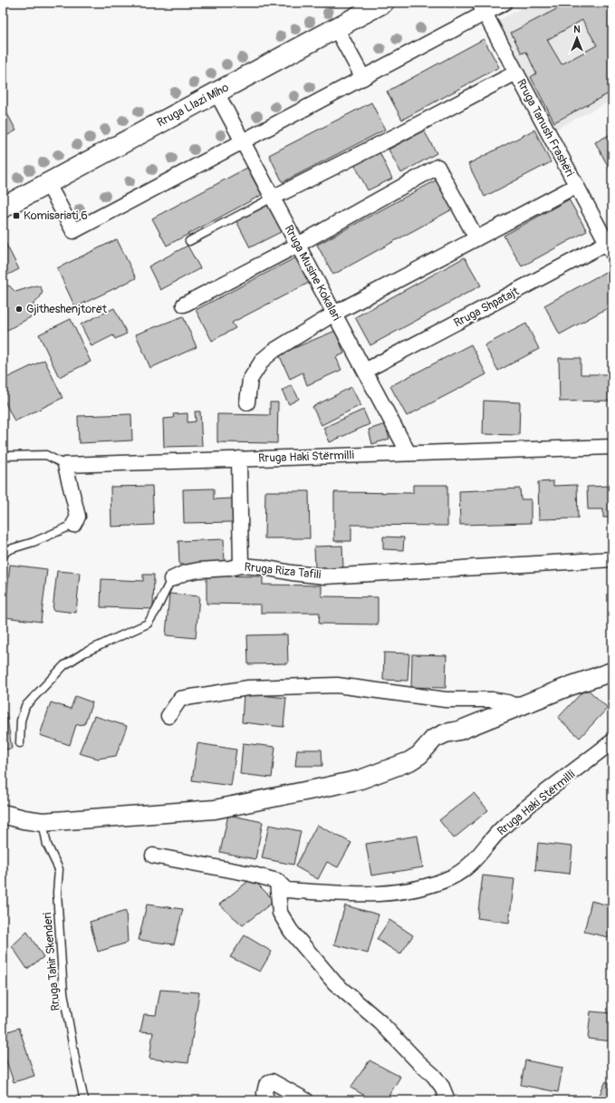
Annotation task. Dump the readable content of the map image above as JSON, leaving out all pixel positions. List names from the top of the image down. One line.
{"streets":{"main road":["Rruga Llazi Miho"],"street":["Rruga Tanush Frashëri","Rruga Musine Kokalari","Rruga Shpatajt","Rruga Haki Stërmilli","Rruga Riza Tafili"],"lane":["Rruga Tahir Skenderi"]},"crossings":[["Rruga Llazi Miho","Rruga Musine Kokalari"],["Rruga Tanush Frashëri","Rruga Shpatajt"],["Rruga Musine Kokalari","Rruga Shpatajt"],["Rruga Musine Kokalari","Rruga Haki Stërmilli"]],"places":{"transit":["Komisariati 6"],"other":["Gjitheshenjtorët"]},"north":"top"}
